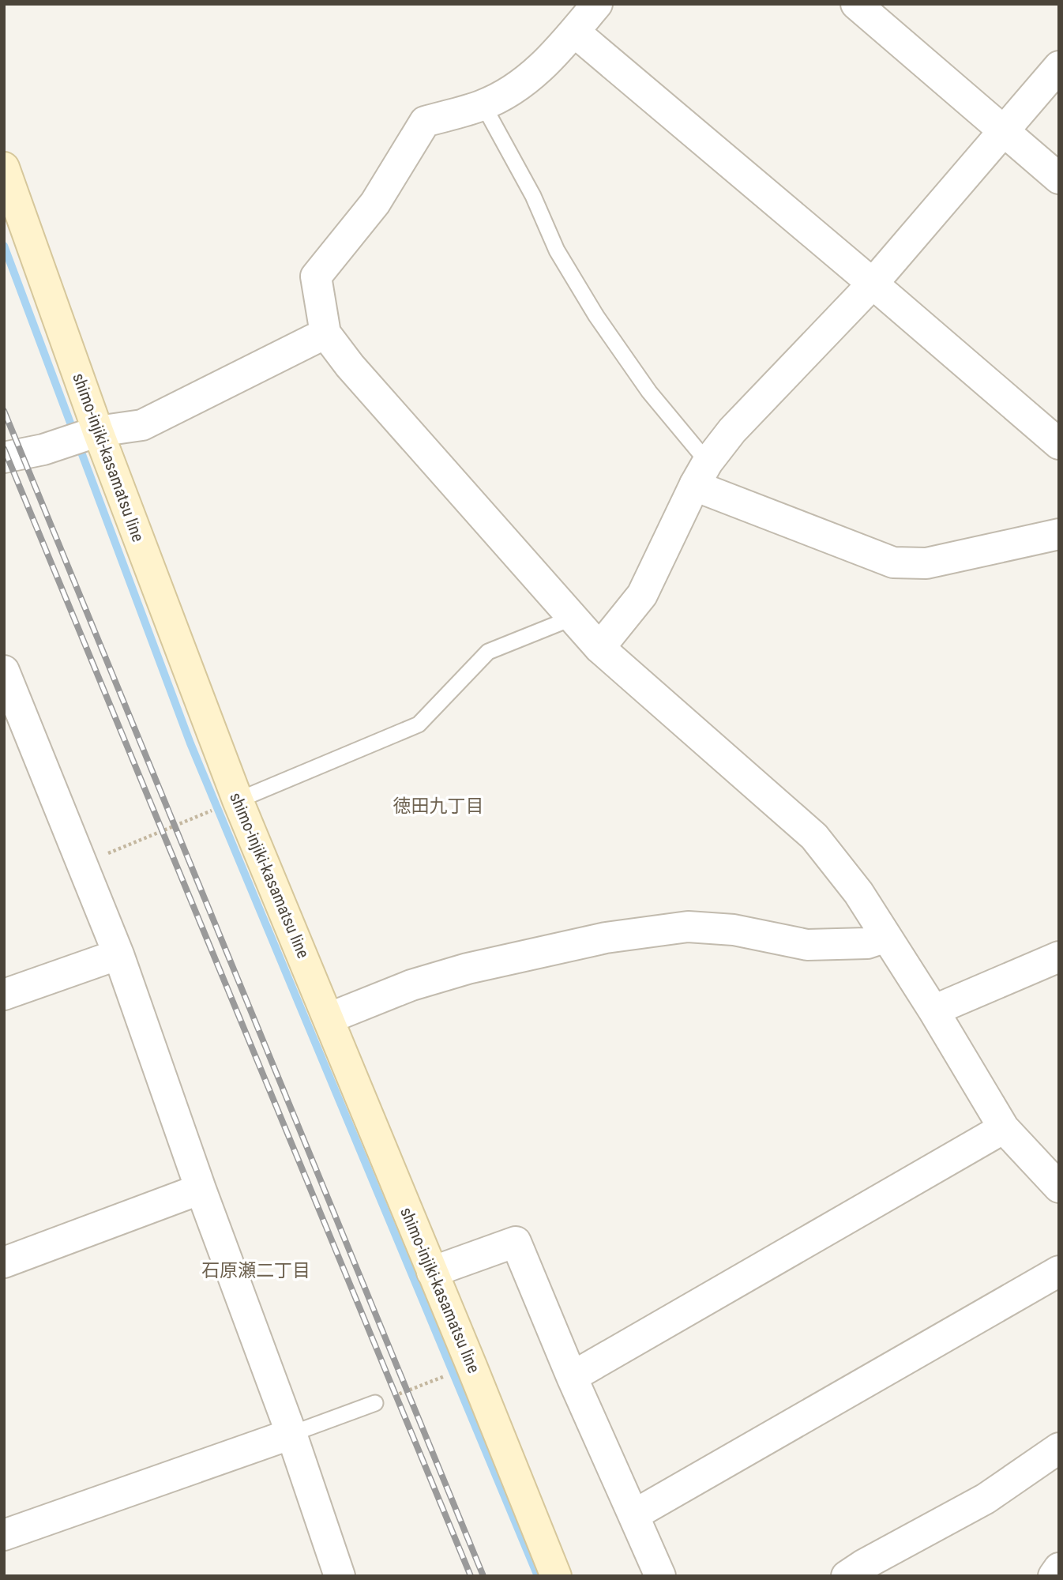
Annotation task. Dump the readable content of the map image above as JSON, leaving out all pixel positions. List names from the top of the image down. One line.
{"streets":{"main road":["shimo-injiki-kasamatsu line"]},"districts":["徳田九丁目","石原瀬二丁目"]}
